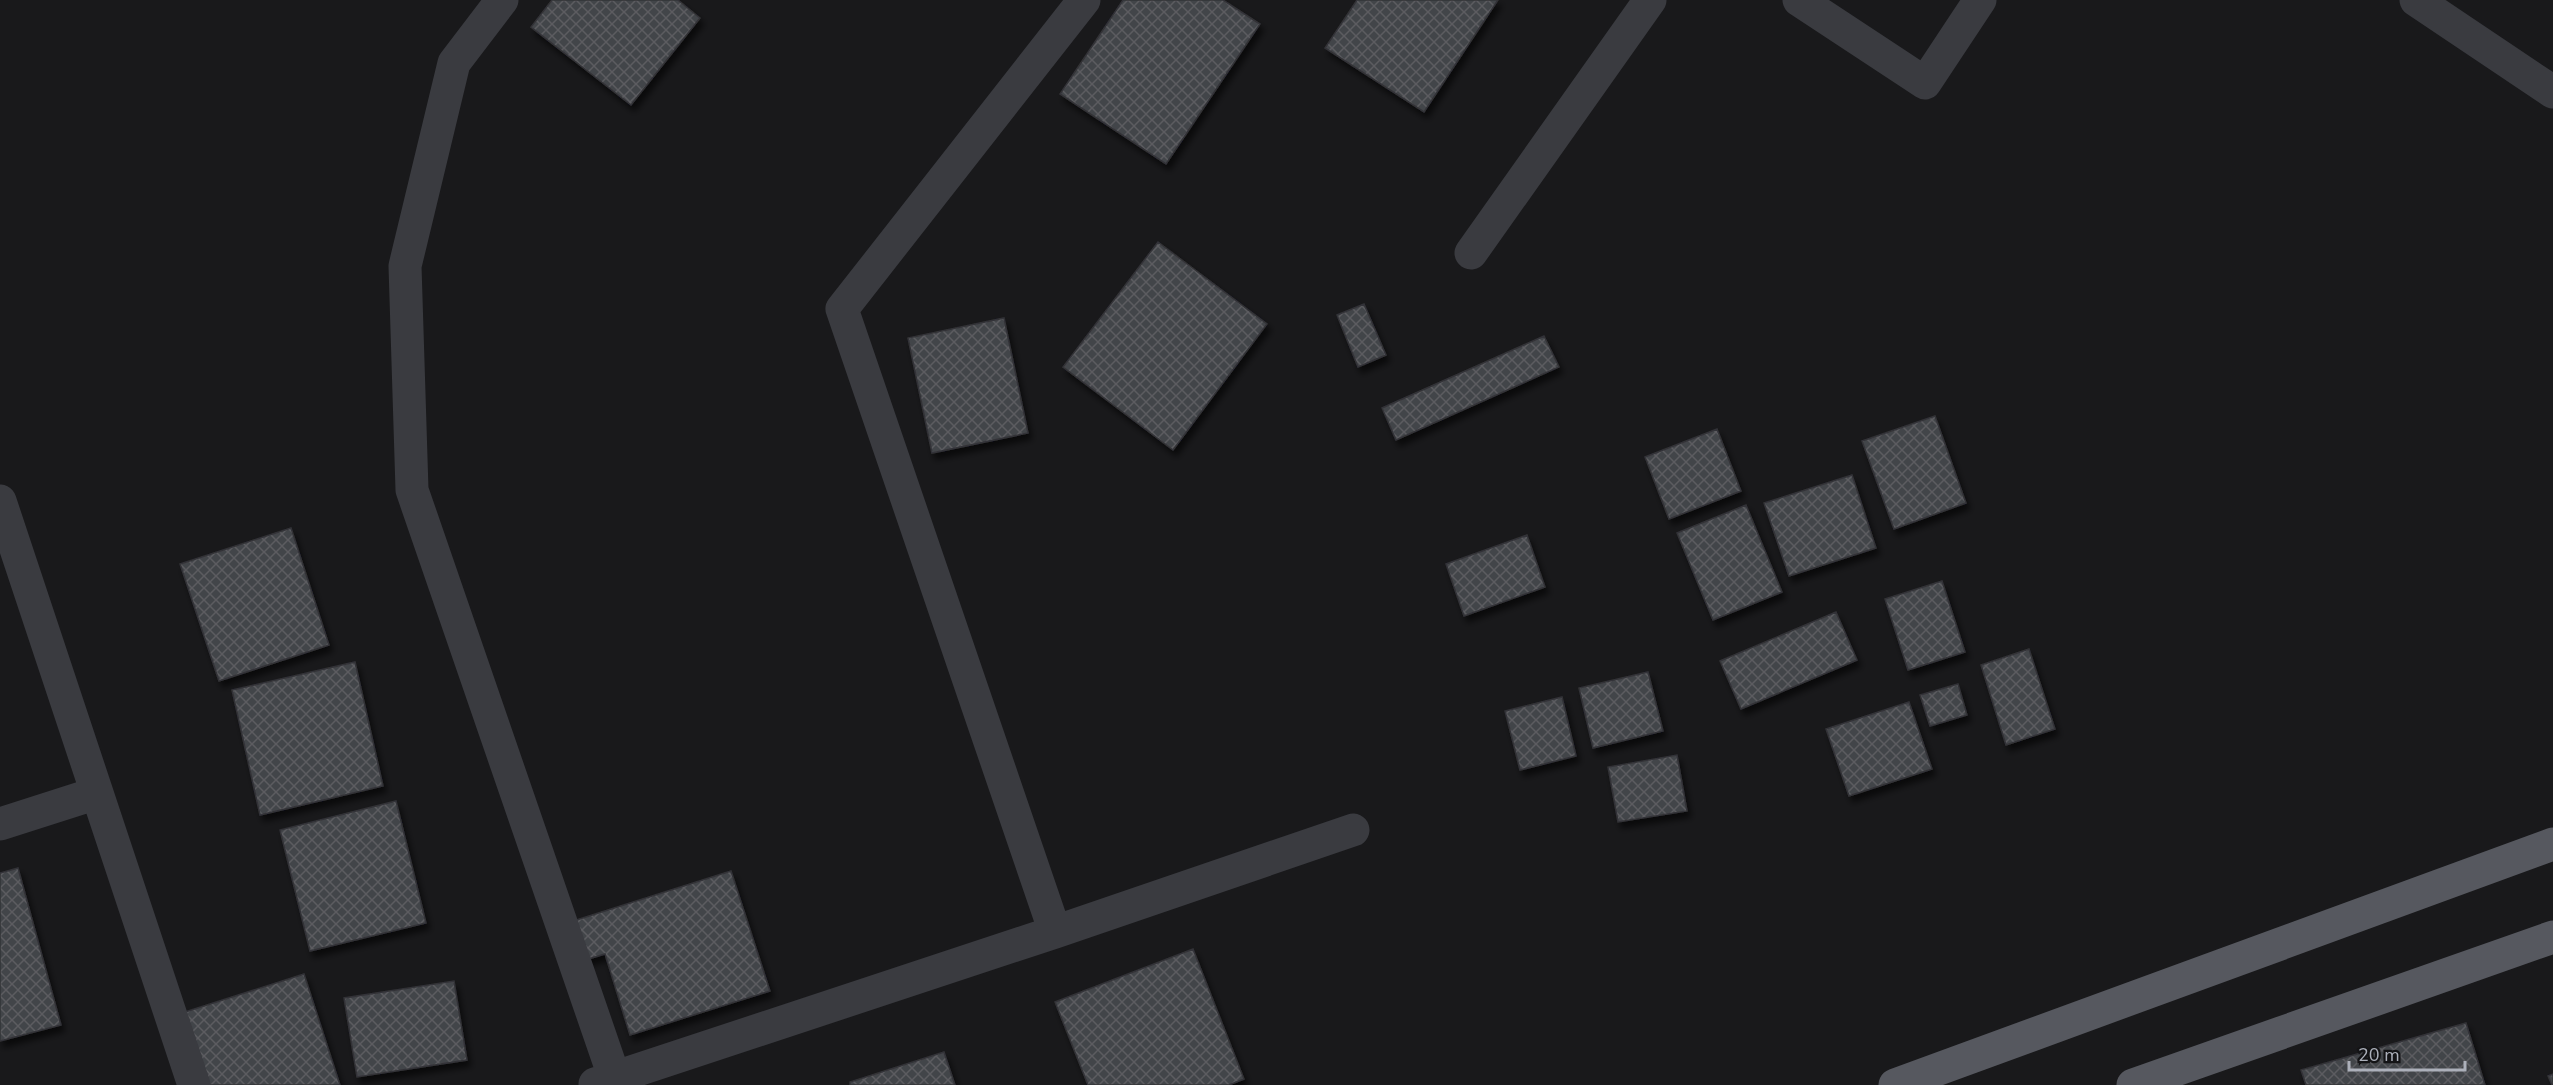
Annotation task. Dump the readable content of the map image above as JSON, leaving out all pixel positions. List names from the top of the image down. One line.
{"scale_bar":"20 m"}
